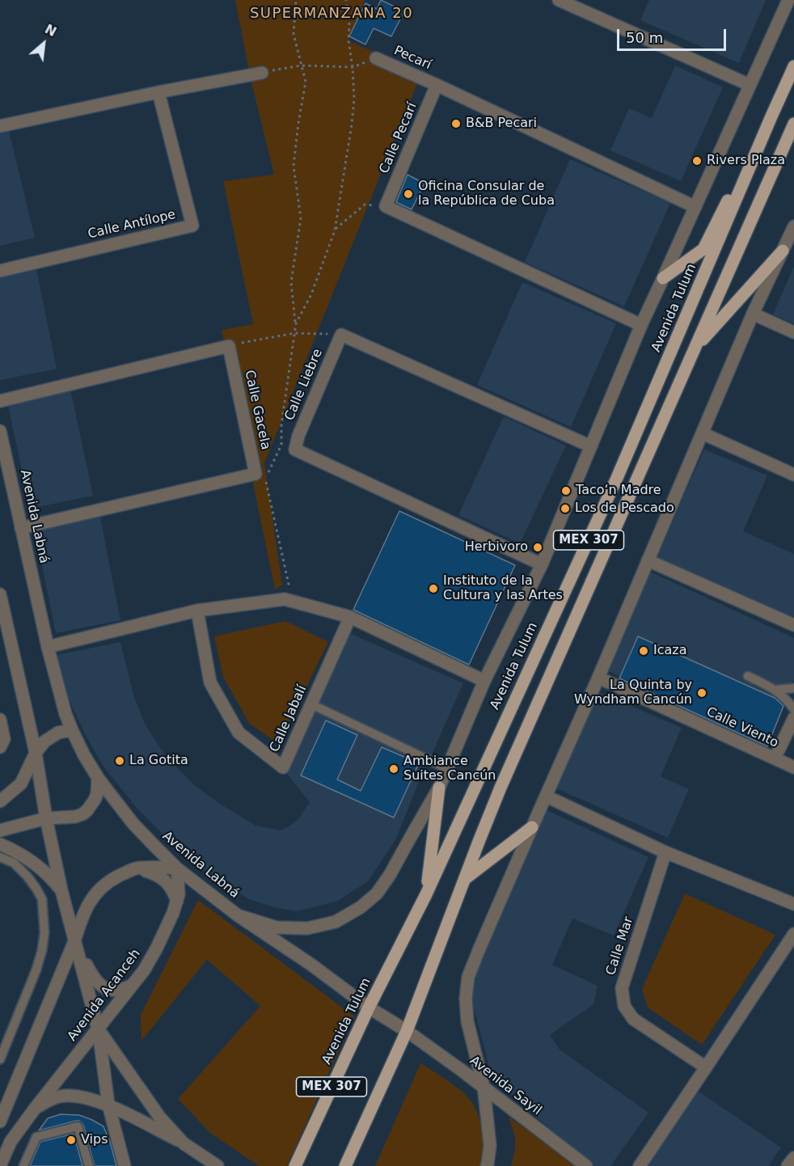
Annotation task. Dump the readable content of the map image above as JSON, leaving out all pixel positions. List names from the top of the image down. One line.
{"streets":{"main road":["Avenida Tulum","MEX 307"],"street":["Pecarí","Calle Pecarí","Calle Antílope","Calle Liebre","Calle Gacela","Avenida Labná","Calle Jabalí","Calle Viento","Calle Mar","Avenida Acanceh","Avenida Sayil"]},"crossings":[["Pecarí","Calle Pecarí"],["Avenida Tulum","Calle Liebre"],["Avenida Tulum","Avenida Labná"],["Calle Gacela","Avenida Labná"],["Avenida Labná","MEX 307"],["Avenida Labná","Avenida Acanceh"],["Avenida Labná","Avenida Sayil"],["MEX 307","Avenida Sayil"]],"districts":["SUPERMANZANA 20"],"places":["B&B Pecari","Rivers Plaza","Oficina Consular de la República de Cuba","Taco‘n Madre","Los de Pescado","Herbivoro","Instituto de la Cultura y las Artes","Icaza","La Quinta by Wyndham Cancún","La Gotita","Ambiance Suites Cancún","Vips"],"scale_bar":"50 m","north":"top right"}
